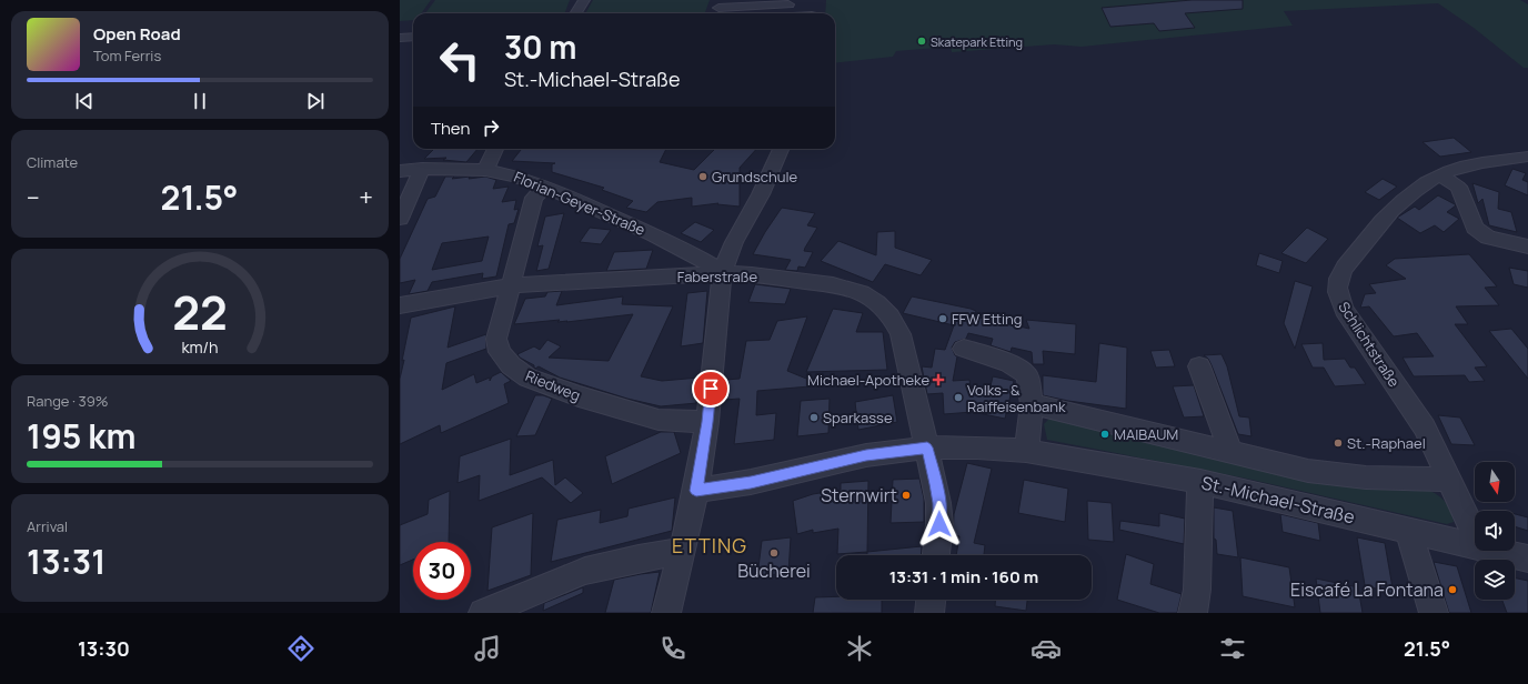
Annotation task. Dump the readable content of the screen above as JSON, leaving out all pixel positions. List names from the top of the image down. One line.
{"streets":{"street":["Florian-Geyer-Straße","Faberstraße","Schlichtstraße","Riedweg","St.-Michael-Straße"]},"crossings":[["Florian-Geyer-Straße","Faberstraße"],["Florian-Geyer-Straße","Riedweg"],["Faberstraße","Riedweg"],["Faberstraße","St.-Michael-Straße"]],"districts":["ETTING"],"places":{"other":["Skatepark Etting","Grundschule","FFW Etting","Volks- & Raiffeisenbank","Sparkasse","MAIBAUM","St.-Raphael","Sternwirt","Bücherei","Eiscafé La Fontana"],"health":["Michael-Apotheke"]},"north":"bottom","page":{"turn":["30 m","St.-Michael-Straße"],"song":["Open Road","Tom Ferris"],"then":"Then","tile":["Climate",["Range · 39%","195 km"],["Arrival","13:31"]],"heat":["−","21.5°","+"],"limit":"30","trip":"13:31 · 1 min · 160 m","tabs":["13:30","21.5°"],"gauge":["22","km/h"]}}
